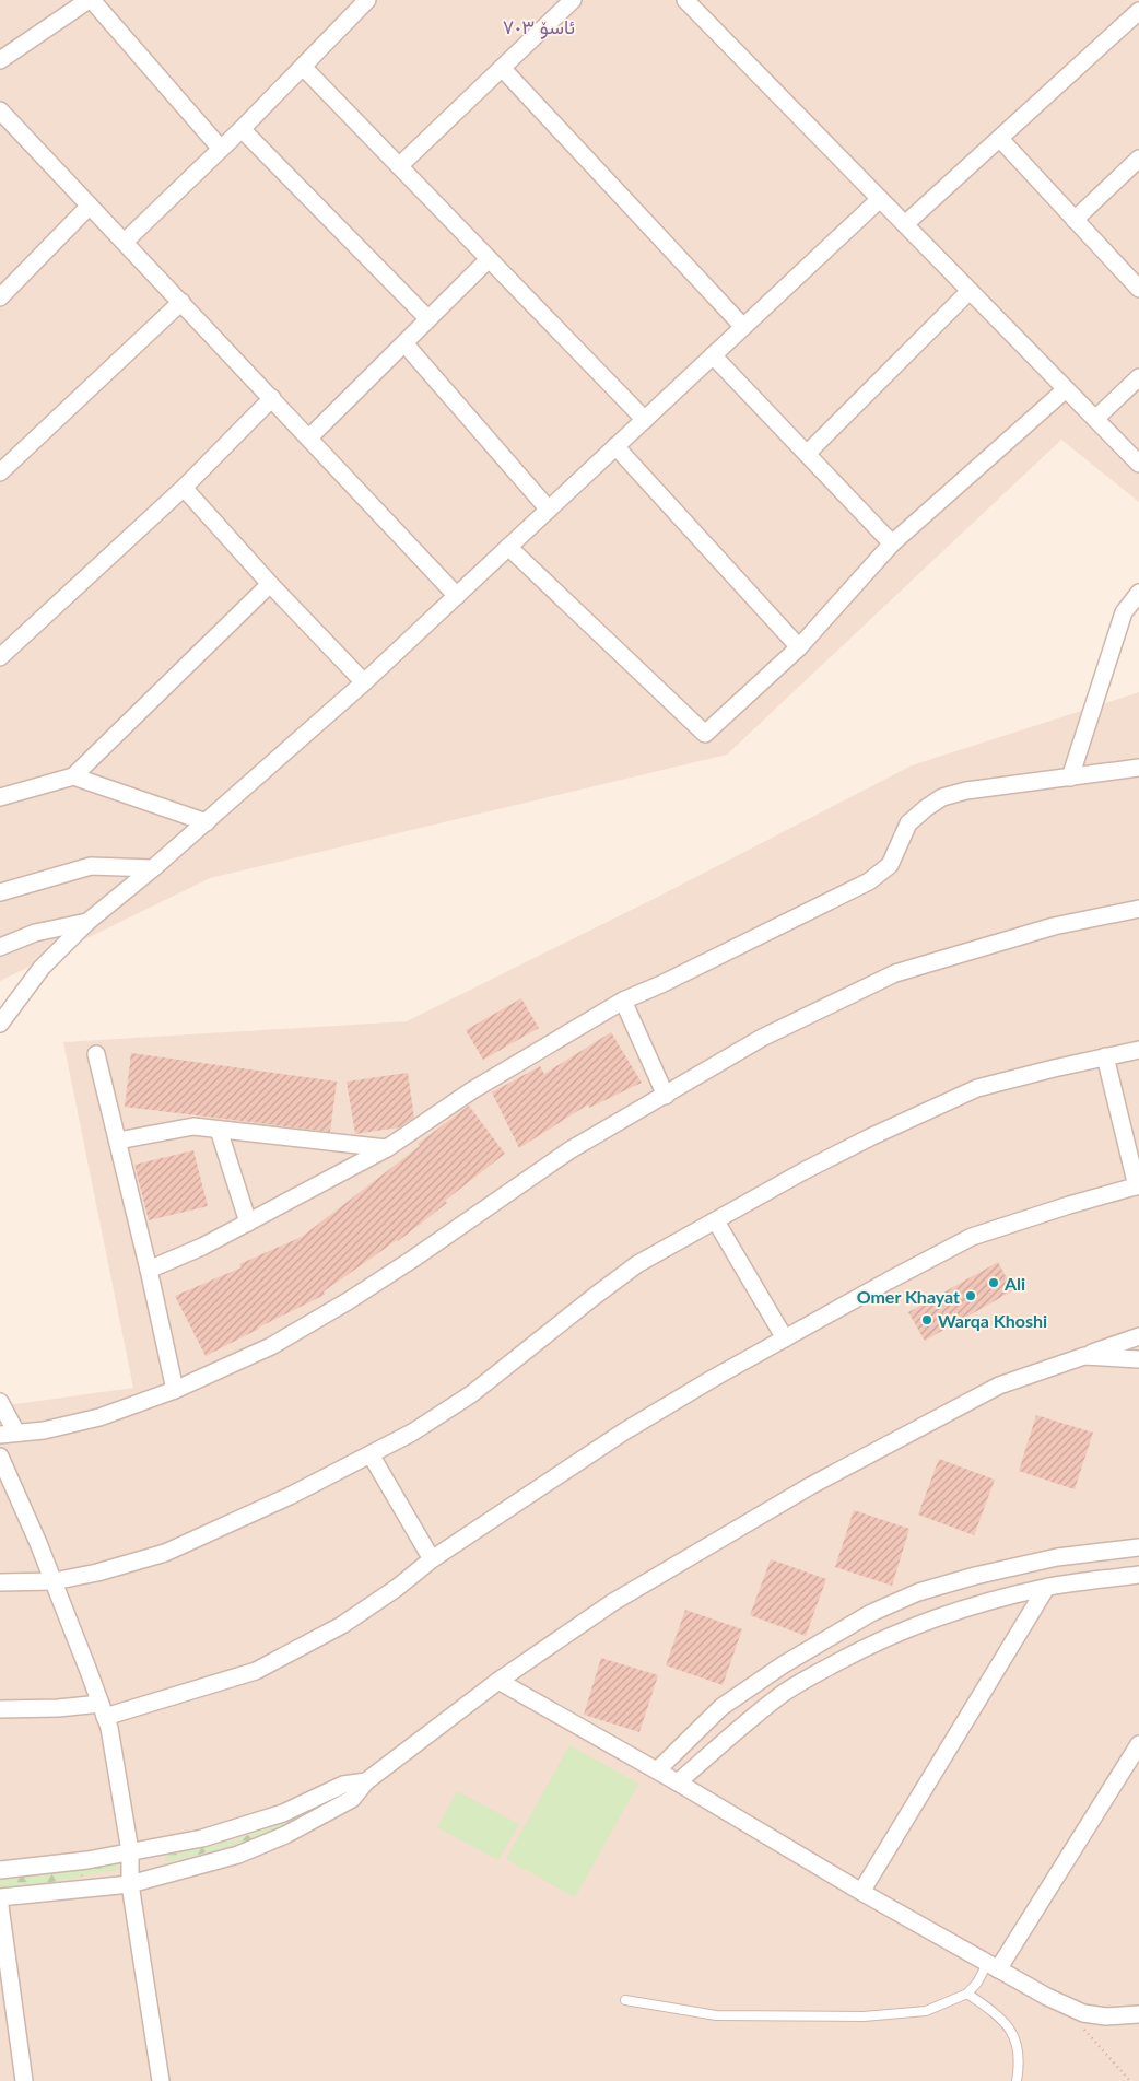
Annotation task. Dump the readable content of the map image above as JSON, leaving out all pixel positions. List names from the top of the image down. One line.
{"districts":["ئاسۆ ٧٠٣"],"places":["Ali","Omer Khayat","Warqa Khoshi"]}
